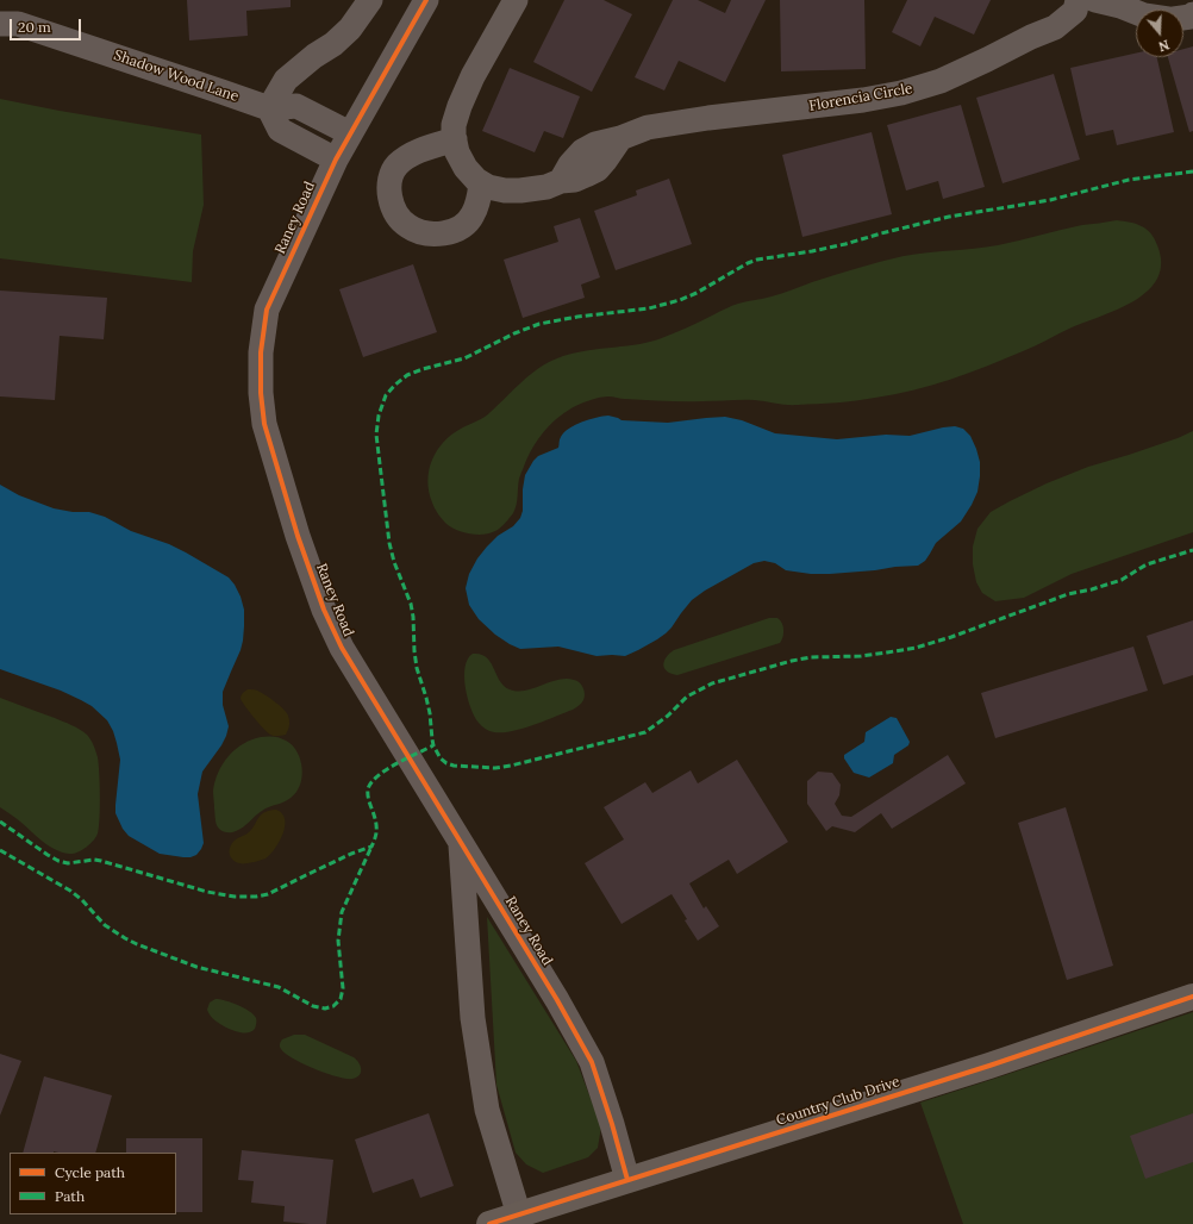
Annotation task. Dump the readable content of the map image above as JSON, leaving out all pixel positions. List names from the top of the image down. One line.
{"streets":{"street":["Shadow Wood Lane","Florencia Circle","Raney Road","Country Club Drive"]},"crossings":[["Shadow Wood Lane","Raney Road"],["Raney Road","Country Club Drive"]],"legend":["Cycle path","Path"],"scale_bar":"20 m","north":"bottom"}
